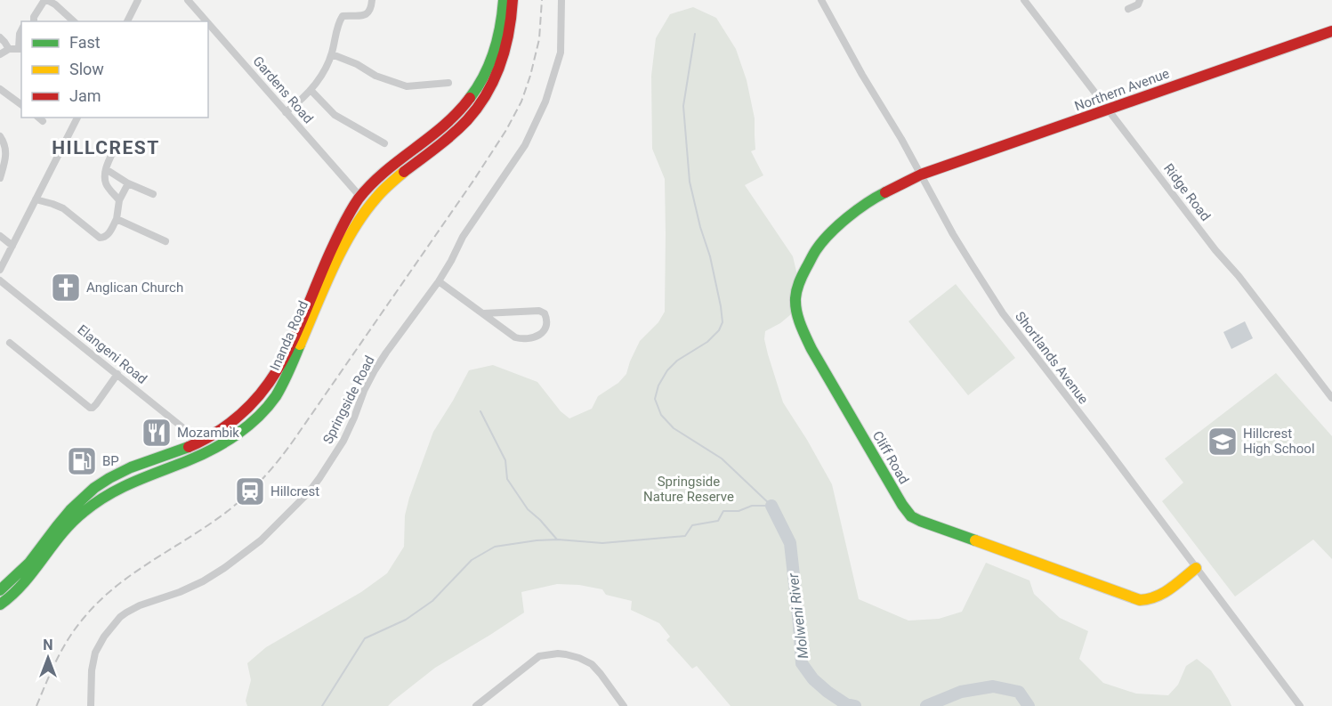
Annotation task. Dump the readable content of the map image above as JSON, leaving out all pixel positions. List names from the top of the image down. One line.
{"streets":{"main road":["Northern Avenue","Inanda Road","Cliff Road"],"street":["Gardens Road","Ridge Road","Elangeni Road","Shortlands Avenue","Springside Road"]},"crossings":[["Gardens Road","Inanda Road"],["Northern Avenue","Ridge Road"],["Northern Avenue","Shortlands Avenue"],["Northern Avenue","Cliff Road"],["Inanda Road","Elangeni Road"],["Shortlands Avenue","Cliff Road"]],"districts":["HILLCREST"],"water":["Molweni River"],"parks":["Springside Nature Reserve"],"places":{"church":["Anglican Church"],"restaurant":["Mozambik"],"school or university":["Hillcrest High School"],"fuel station":["BP"],"station":["Hillcrest"]},"legend":["Fast","Slow","Jam"],"north":"top"}
